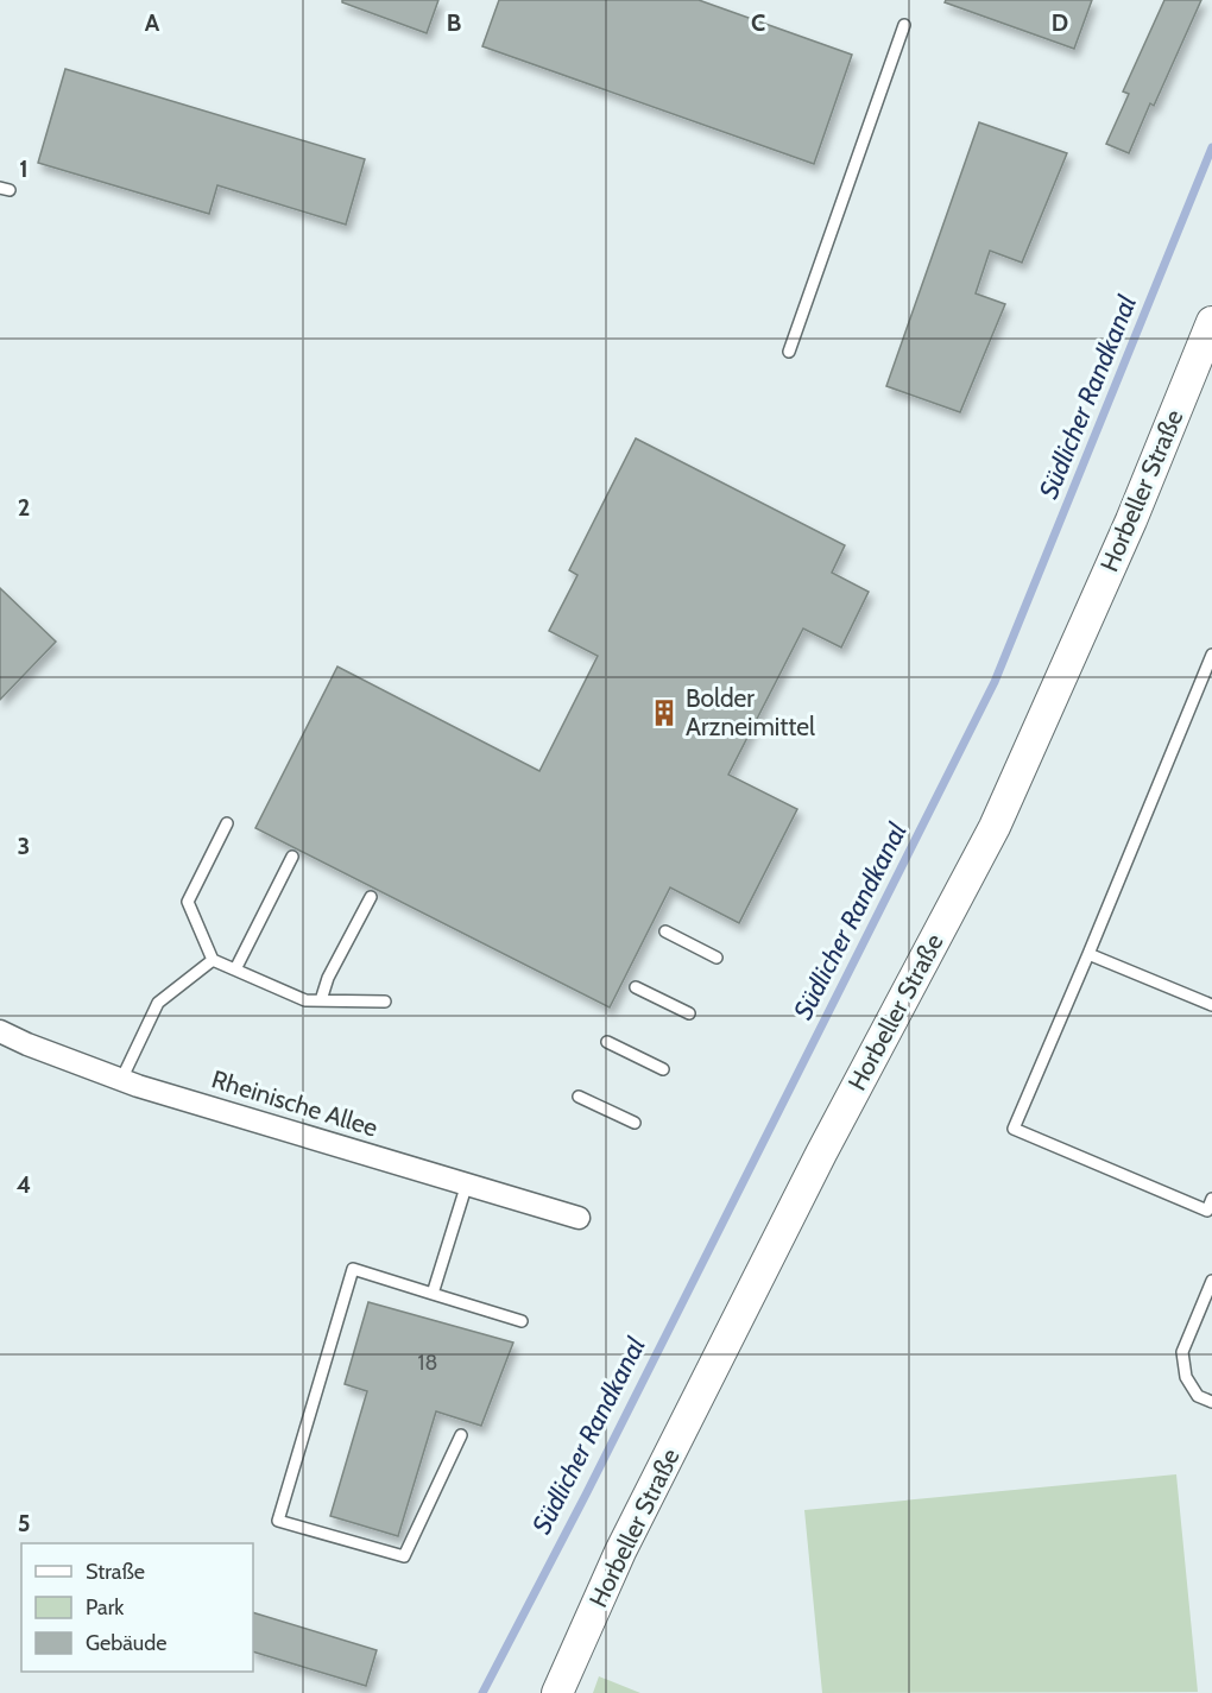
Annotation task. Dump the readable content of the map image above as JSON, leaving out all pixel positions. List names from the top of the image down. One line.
{"streets":{"main road":["Horbeller Straße"],"street":["Rheinische Allee"]},"water":["Südlicher Randkanal"],"places":{"building":["Bolder Arzneimittel"]},"house_numbers":["18"],"legend":["Straße","Park","Gebäude"],"grid":{"columns":["A","B","C","D"],"rows":["1","2","3","4","5"]}}
